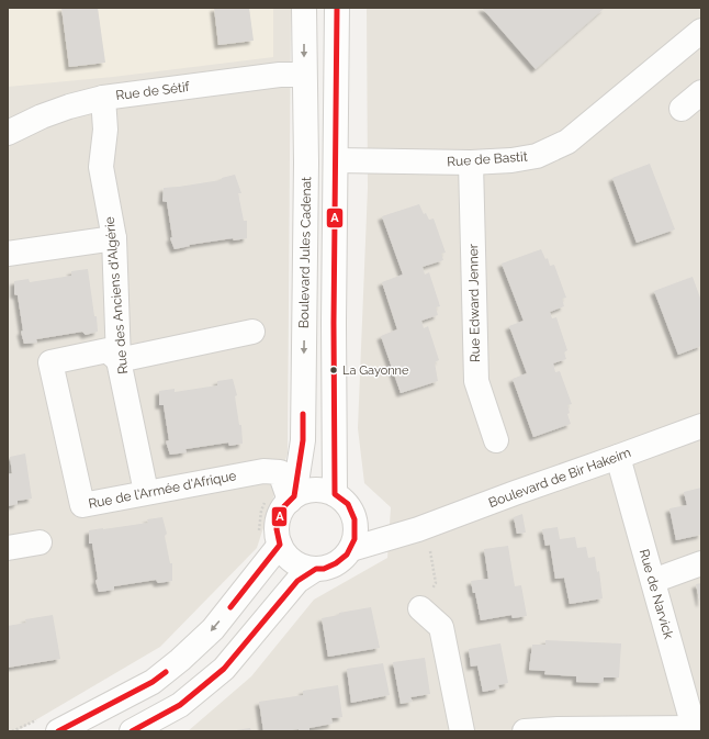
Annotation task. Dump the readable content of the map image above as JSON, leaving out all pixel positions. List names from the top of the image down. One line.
{"streets":{"street":["Rue de Sétif","Rue de Bastit","Boulevard Jules Cadenat","Rue des Anciens d'Algérie","Rue Edward Jenner","Boulevard de Bir Hakeim","Rue de l'Armée d'Afrique","Rue de Narvick"]},"crossings":[["Rue de Sétif","Boulevard Jules Cadenat"],["Rue de Sétif","Rue des Anciens d'Algérie"],["Rue de Bastit","Rue Edward Jenner"],["Boulevard Jules Cadenat","Boulevard de Bir Hakeim"],["Rue des Anciens d'Algérie","Rue de l'Armée d'Afrique"],["Boulevard de Bir Hakeim","Rue de Narvick"]],"places":["La Gayonne"],"lines":["transit line A"]}
